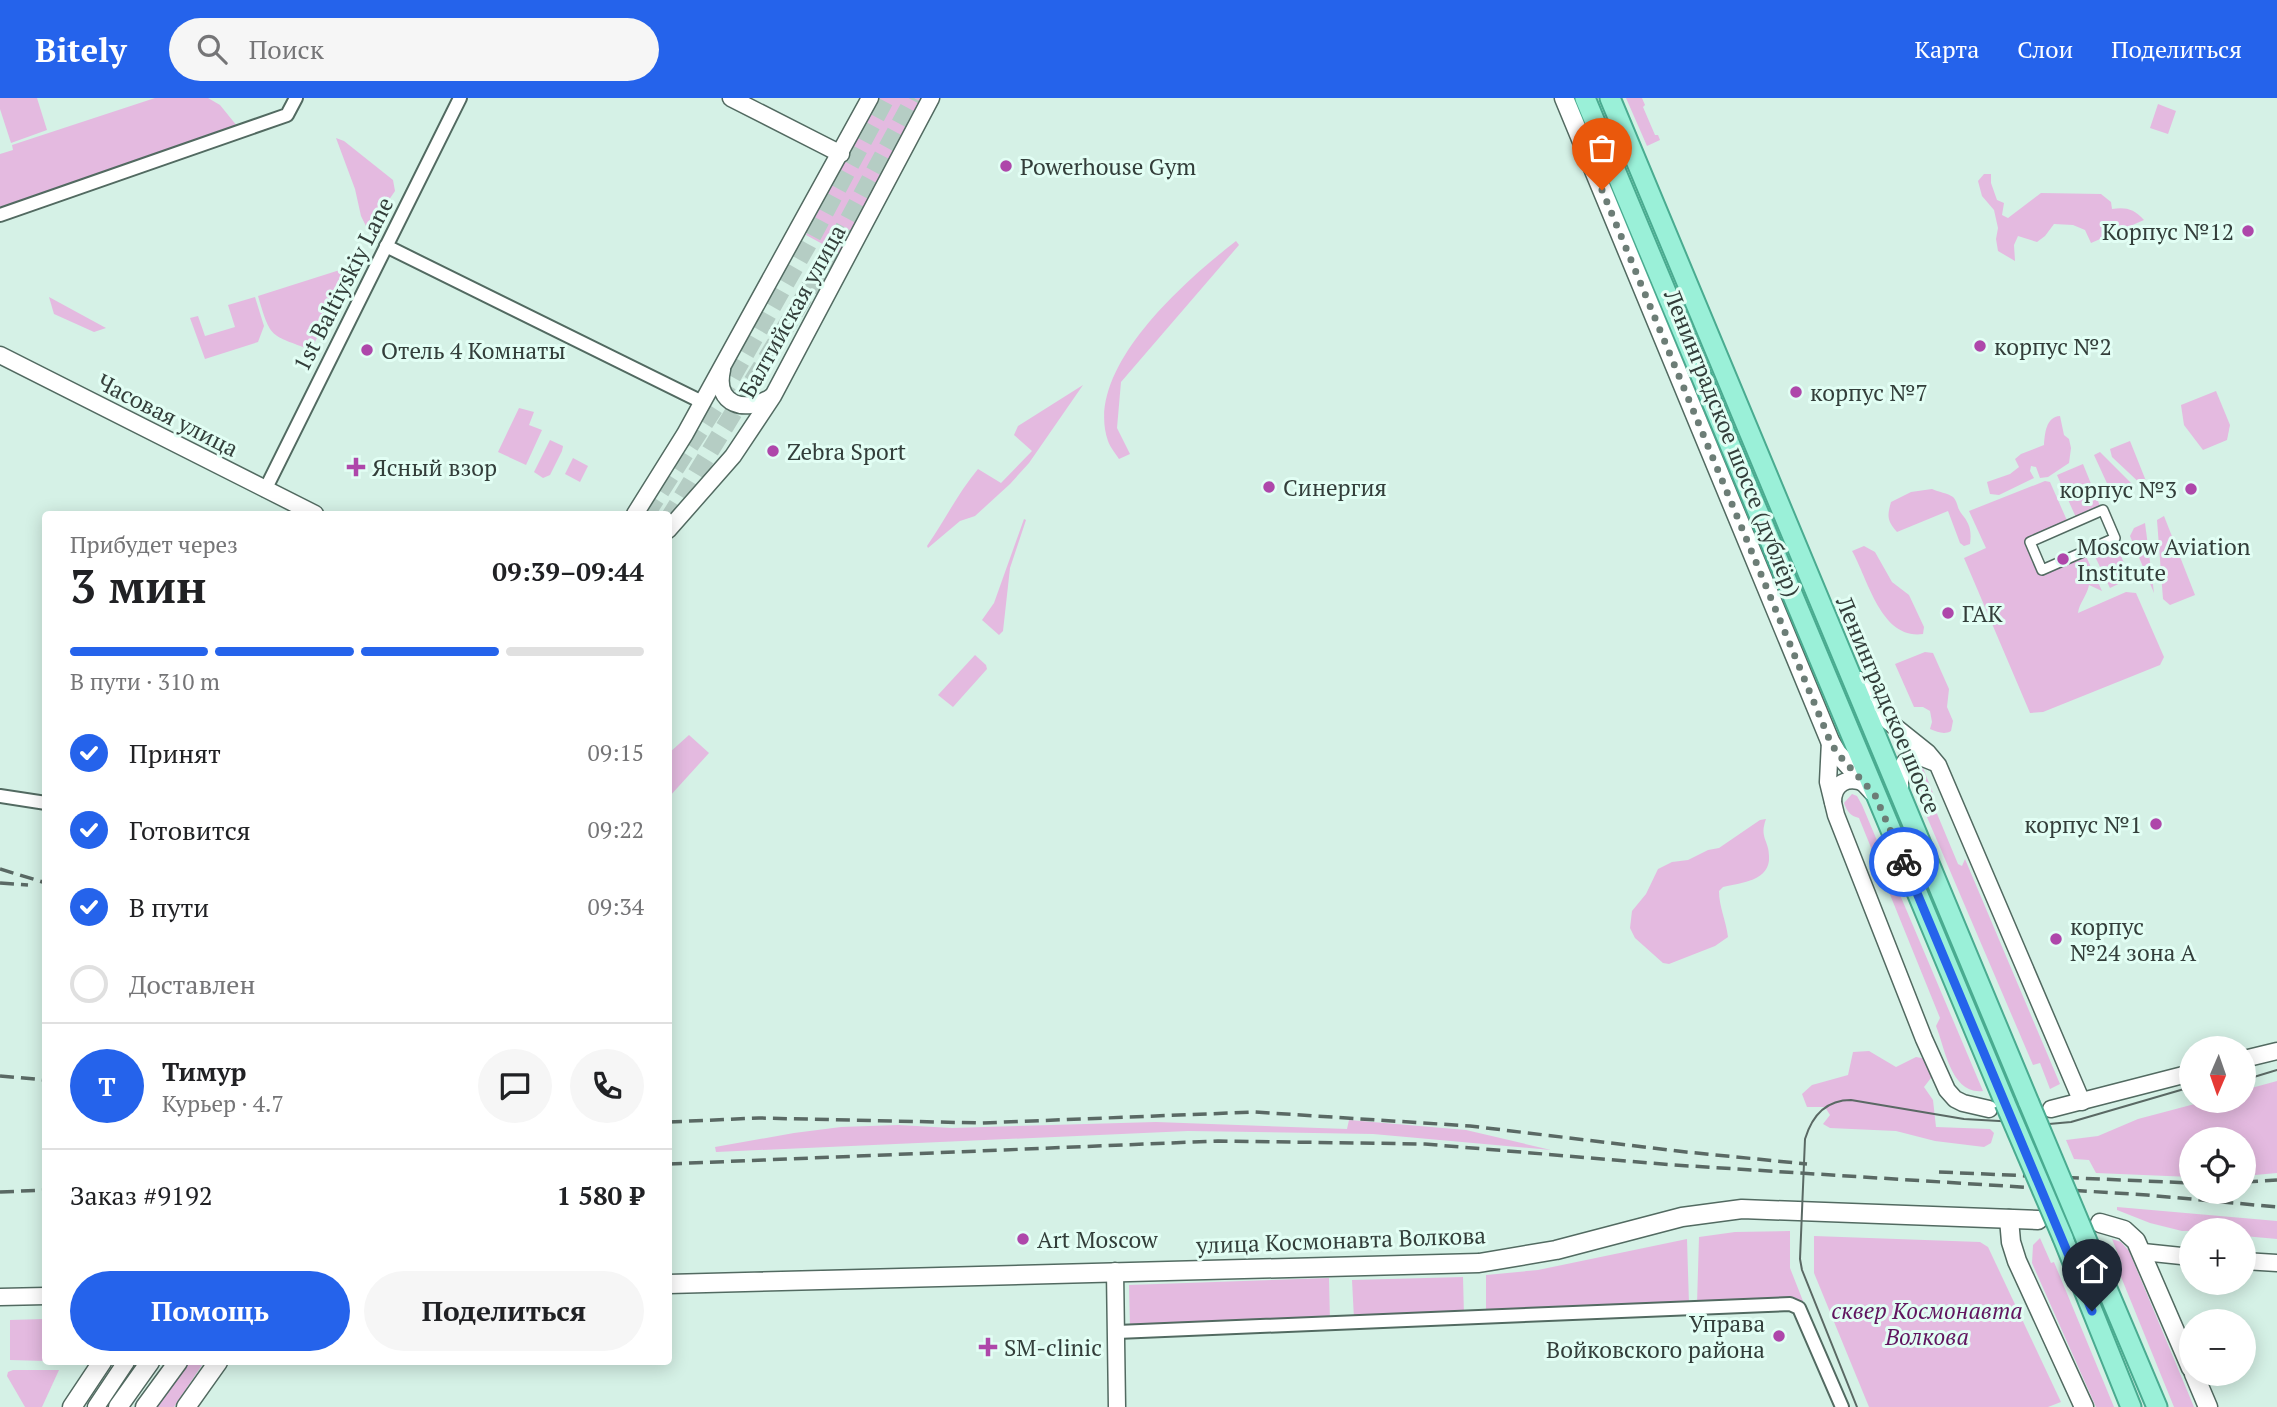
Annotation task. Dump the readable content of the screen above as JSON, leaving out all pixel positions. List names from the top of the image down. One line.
{"streets":{"main road":["Ленинградское шоссе (дублёр)","Ленинградское шоссе","улица Космонавта Волкова"],"street":["1st Baltiyskiy Lane","Балтийская улица","Часовая улица"]},"crossings":[["1st Baltiyskiy Lane","Часовая улица"],["Ленинградское шоссе (дублёр)","Ленинградское шоссе"]],"parks":["сквер Космонавта Волкова"],"places":{"other":["Powerhouse Gym","Корпус №12","корпус №2","Отель 4 Комнаты","корпус №7","Zebra Sport","Синергия","корпус №3","Moscow Aviation Institute","ГАК","корпус №1","корпус №24 зона А","Art Moscow","Управа Войковского района"],"health":["Ясный взор","SM-clinic"]},"north":"bottom","page":{"header":"Bitely","search":"Поиск","nav":["Карта","Слои","Поделиться"],"heading":["3 мин","Прибудет через","09:39–09:44"],"panel":["Тимур","Курьер · 4.7","Заказ #9192","1 580 ₽"],"bar":"В пути · 310 m","list":[["Принят","09:15"],["Готовится","09:22"],["В пути","09:34"],"Доставлен"],"map_buttons":["+","−"],"round":"Т","buttons":["Помощь","Поделиться"]}}
